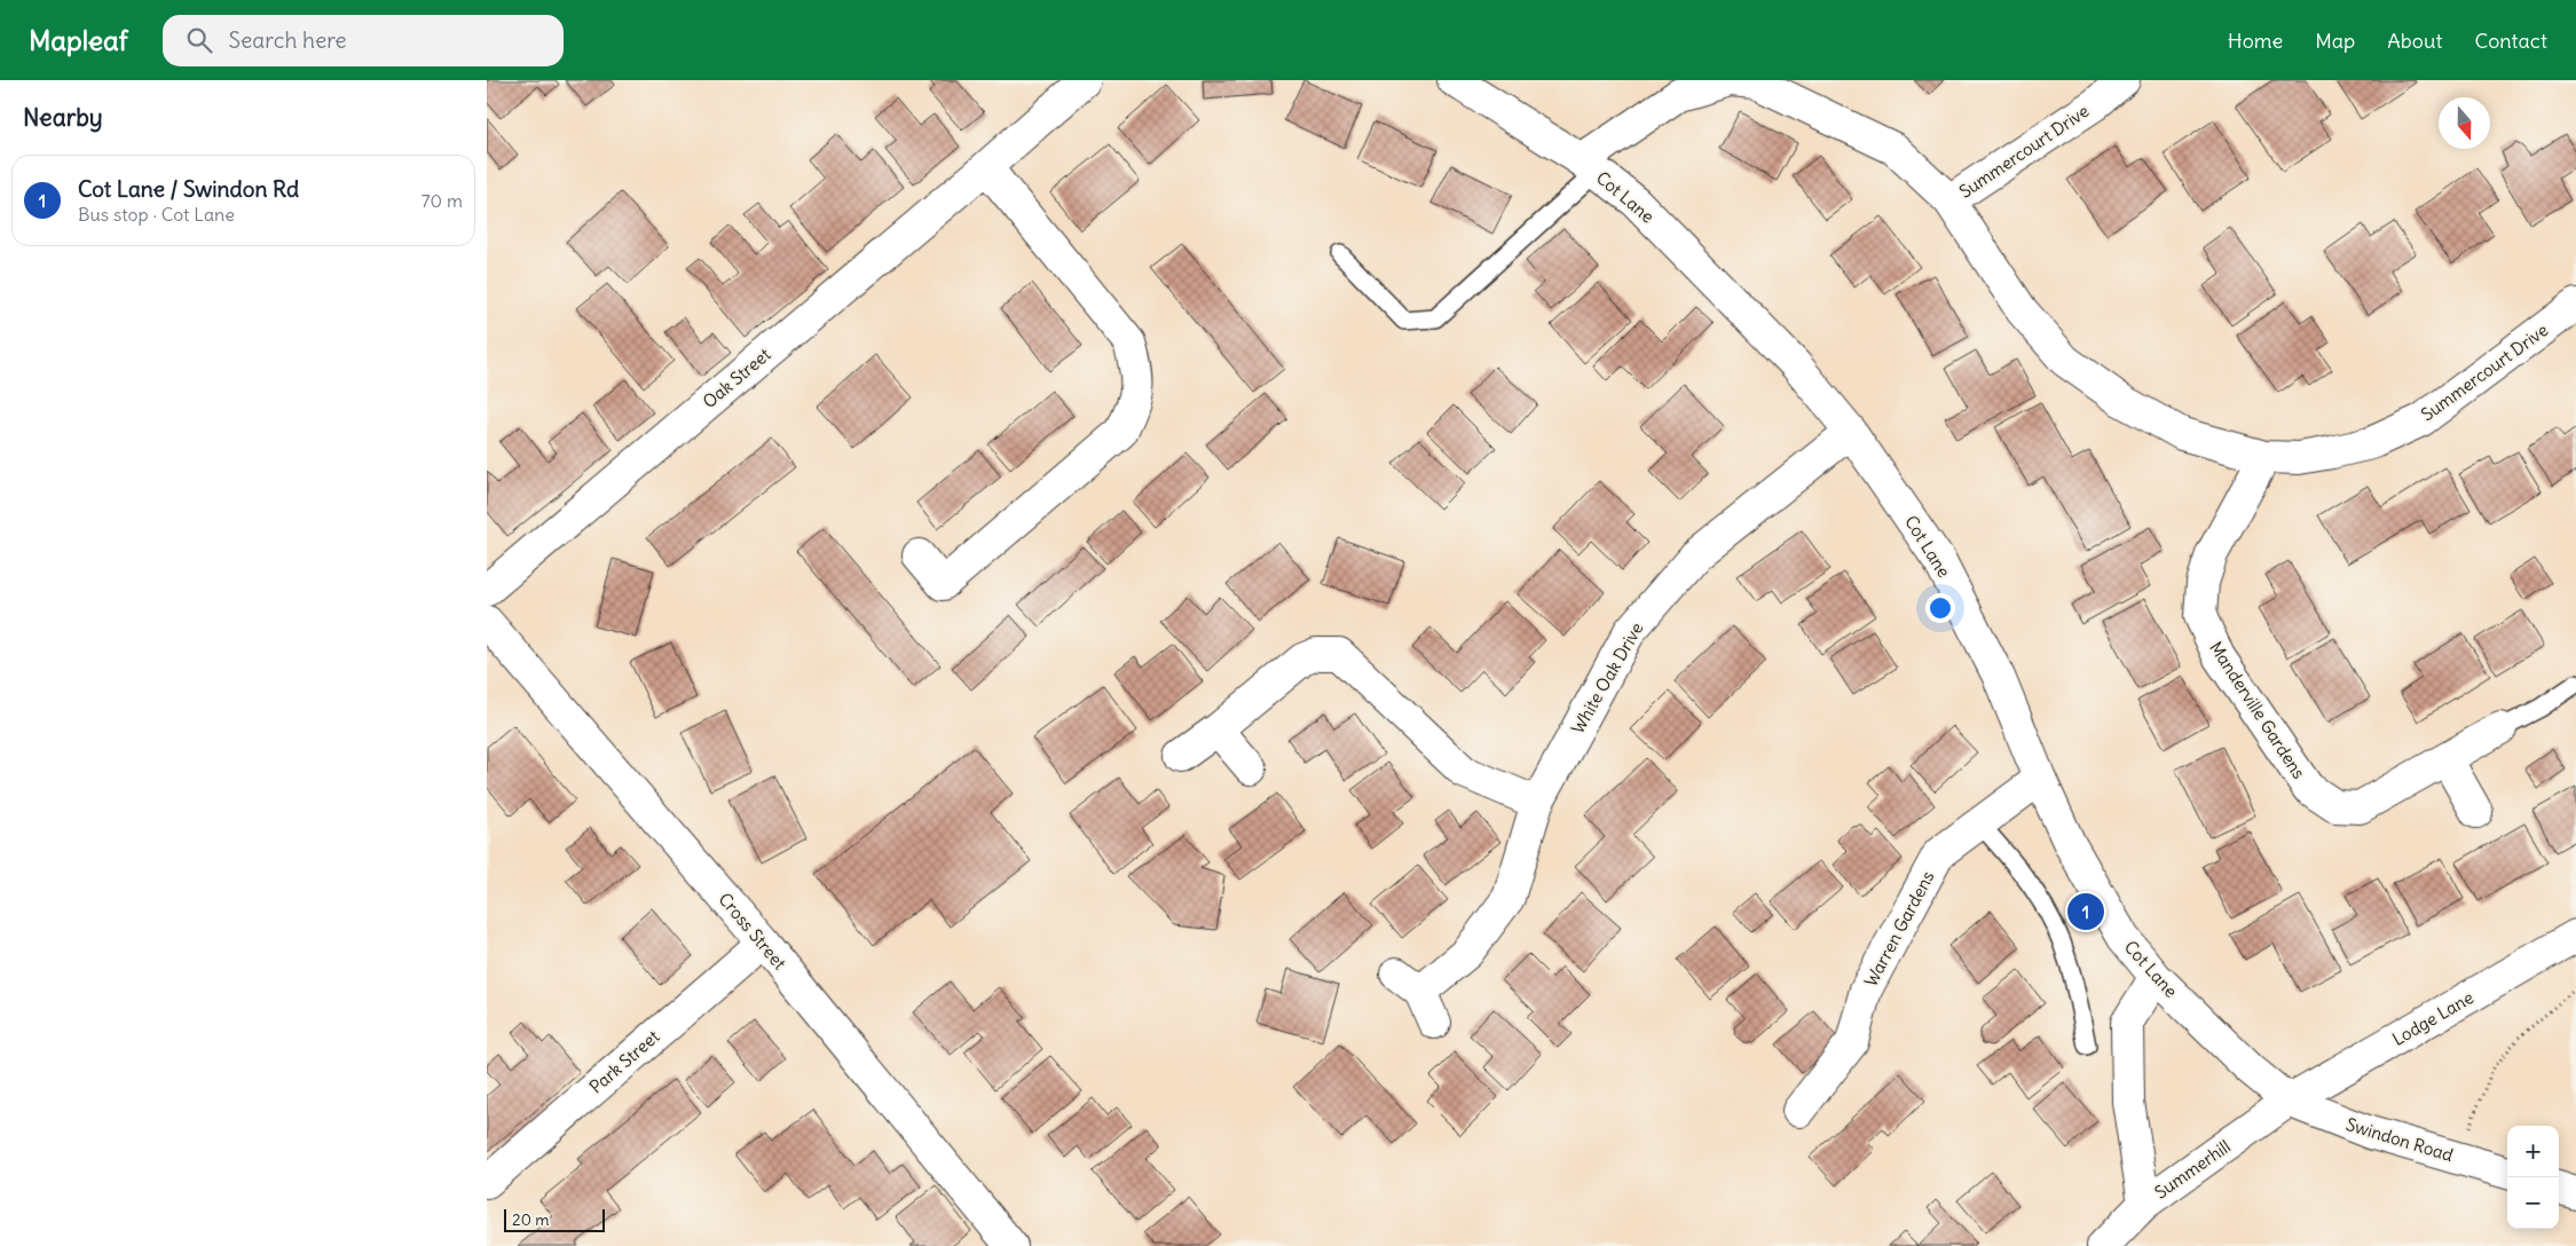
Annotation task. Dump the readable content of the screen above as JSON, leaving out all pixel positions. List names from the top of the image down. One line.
{"streets":{"street":["Summercourt Drive","Cot Lane","Oak Street","White Oak Drive","Manderville Gardens","Warren Gardens","Cross Street","Lodge Lane","Park Street","Swindon Road","Summerhill"]},"crossings":[["Summercourt Drive","Cot Lane"],["Summercourt Drive","Manderville Gardens"],["Cot Lane","White Oak Drive"],["Cot Lane","Warren Gardens"],["Cot Lane","Lodge Lane"],["Cot Lane","Swindon Road"],["Cot Lane","Summerhill"],["Cross Street","Park Street"],["Lodge Lane","Swindon Road"],["Lodge Lane","Summerhill"],["Swindon Road","Summerhill"]],"scale_bar":"20 m","north":"bottom","page":{"header":"Mapleaf","search":"Search here","nav":["Home","Map","About","Contact"],"heading":"Nearby","list":[{"mark":"1","name":"Cot Lane / Swindon Rd","note":"Bus stop · Cot Lane","value":"70 m"}],"pins":"1","map_buttons":["+","−"],"scale":"20 m"}}
